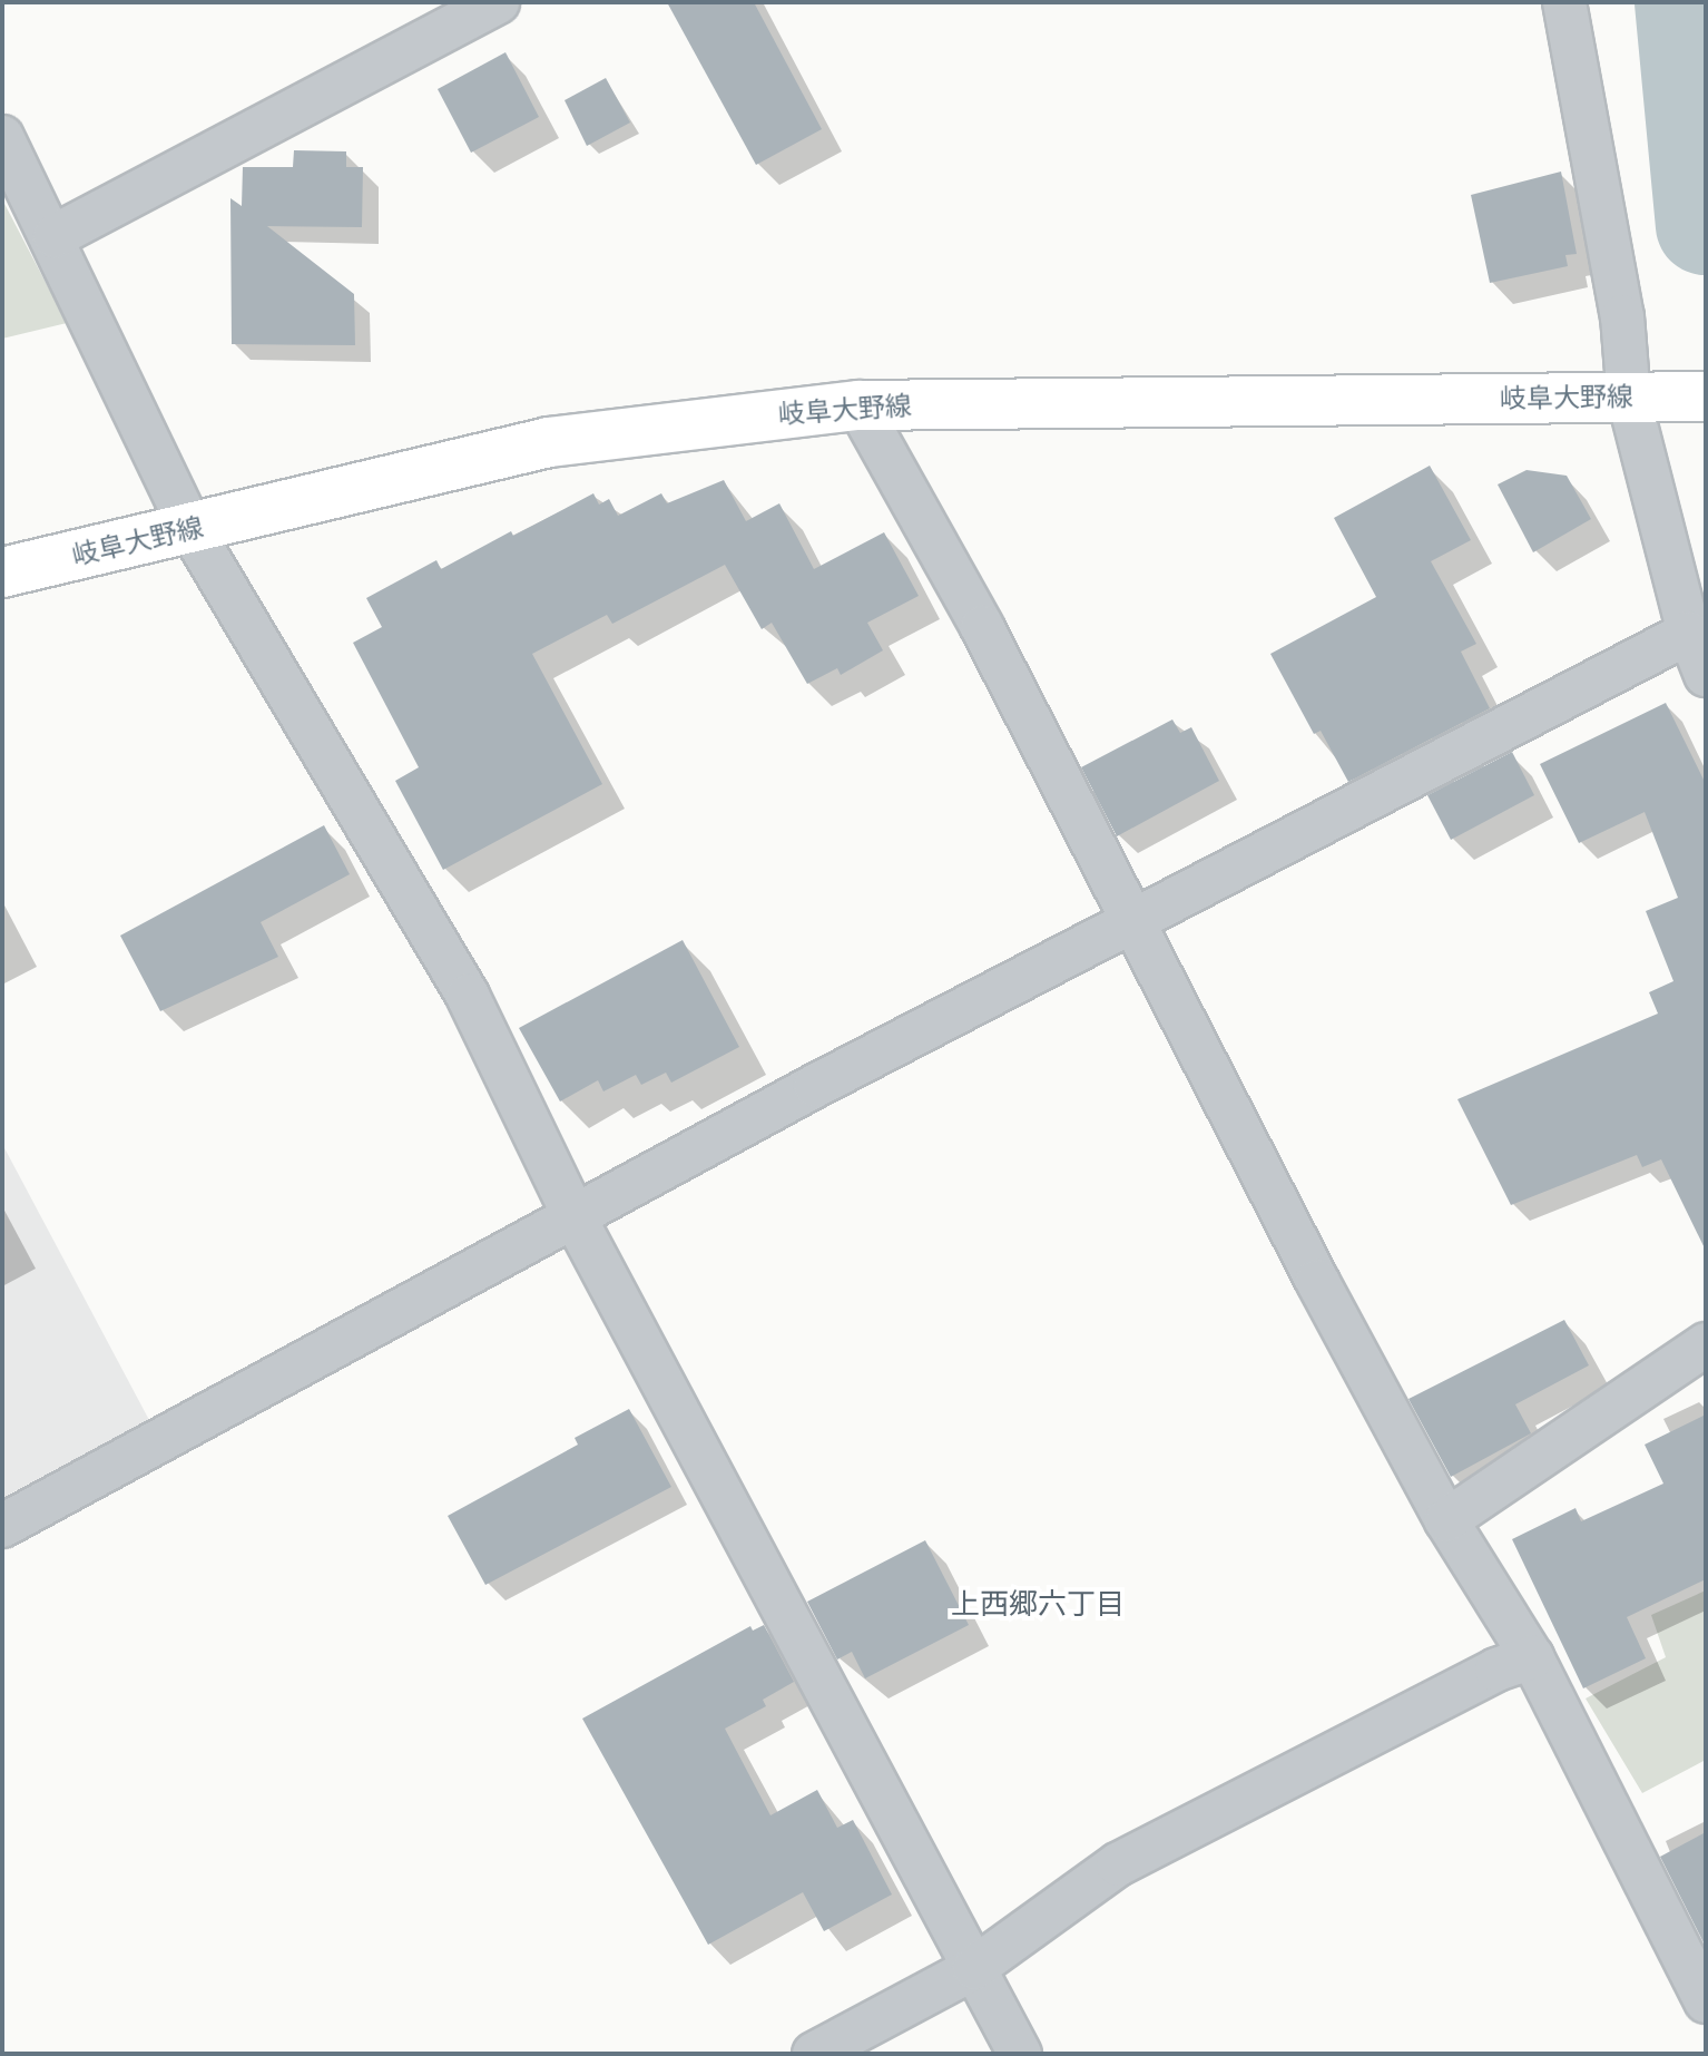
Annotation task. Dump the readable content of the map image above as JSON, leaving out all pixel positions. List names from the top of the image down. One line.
{"streets":{"main road":["岐阜大野線"]},"districts":["上西郷六丁目"]}
